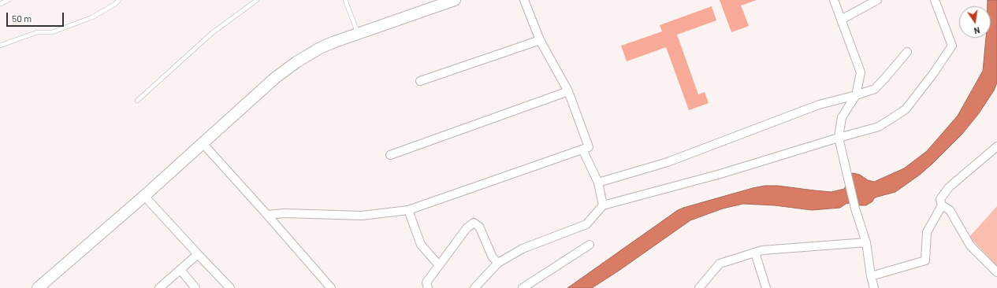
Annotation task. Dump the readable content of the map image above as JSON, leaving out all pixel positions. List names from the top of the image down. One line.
{"scale_bar":"50 m","north":"bottom"}
